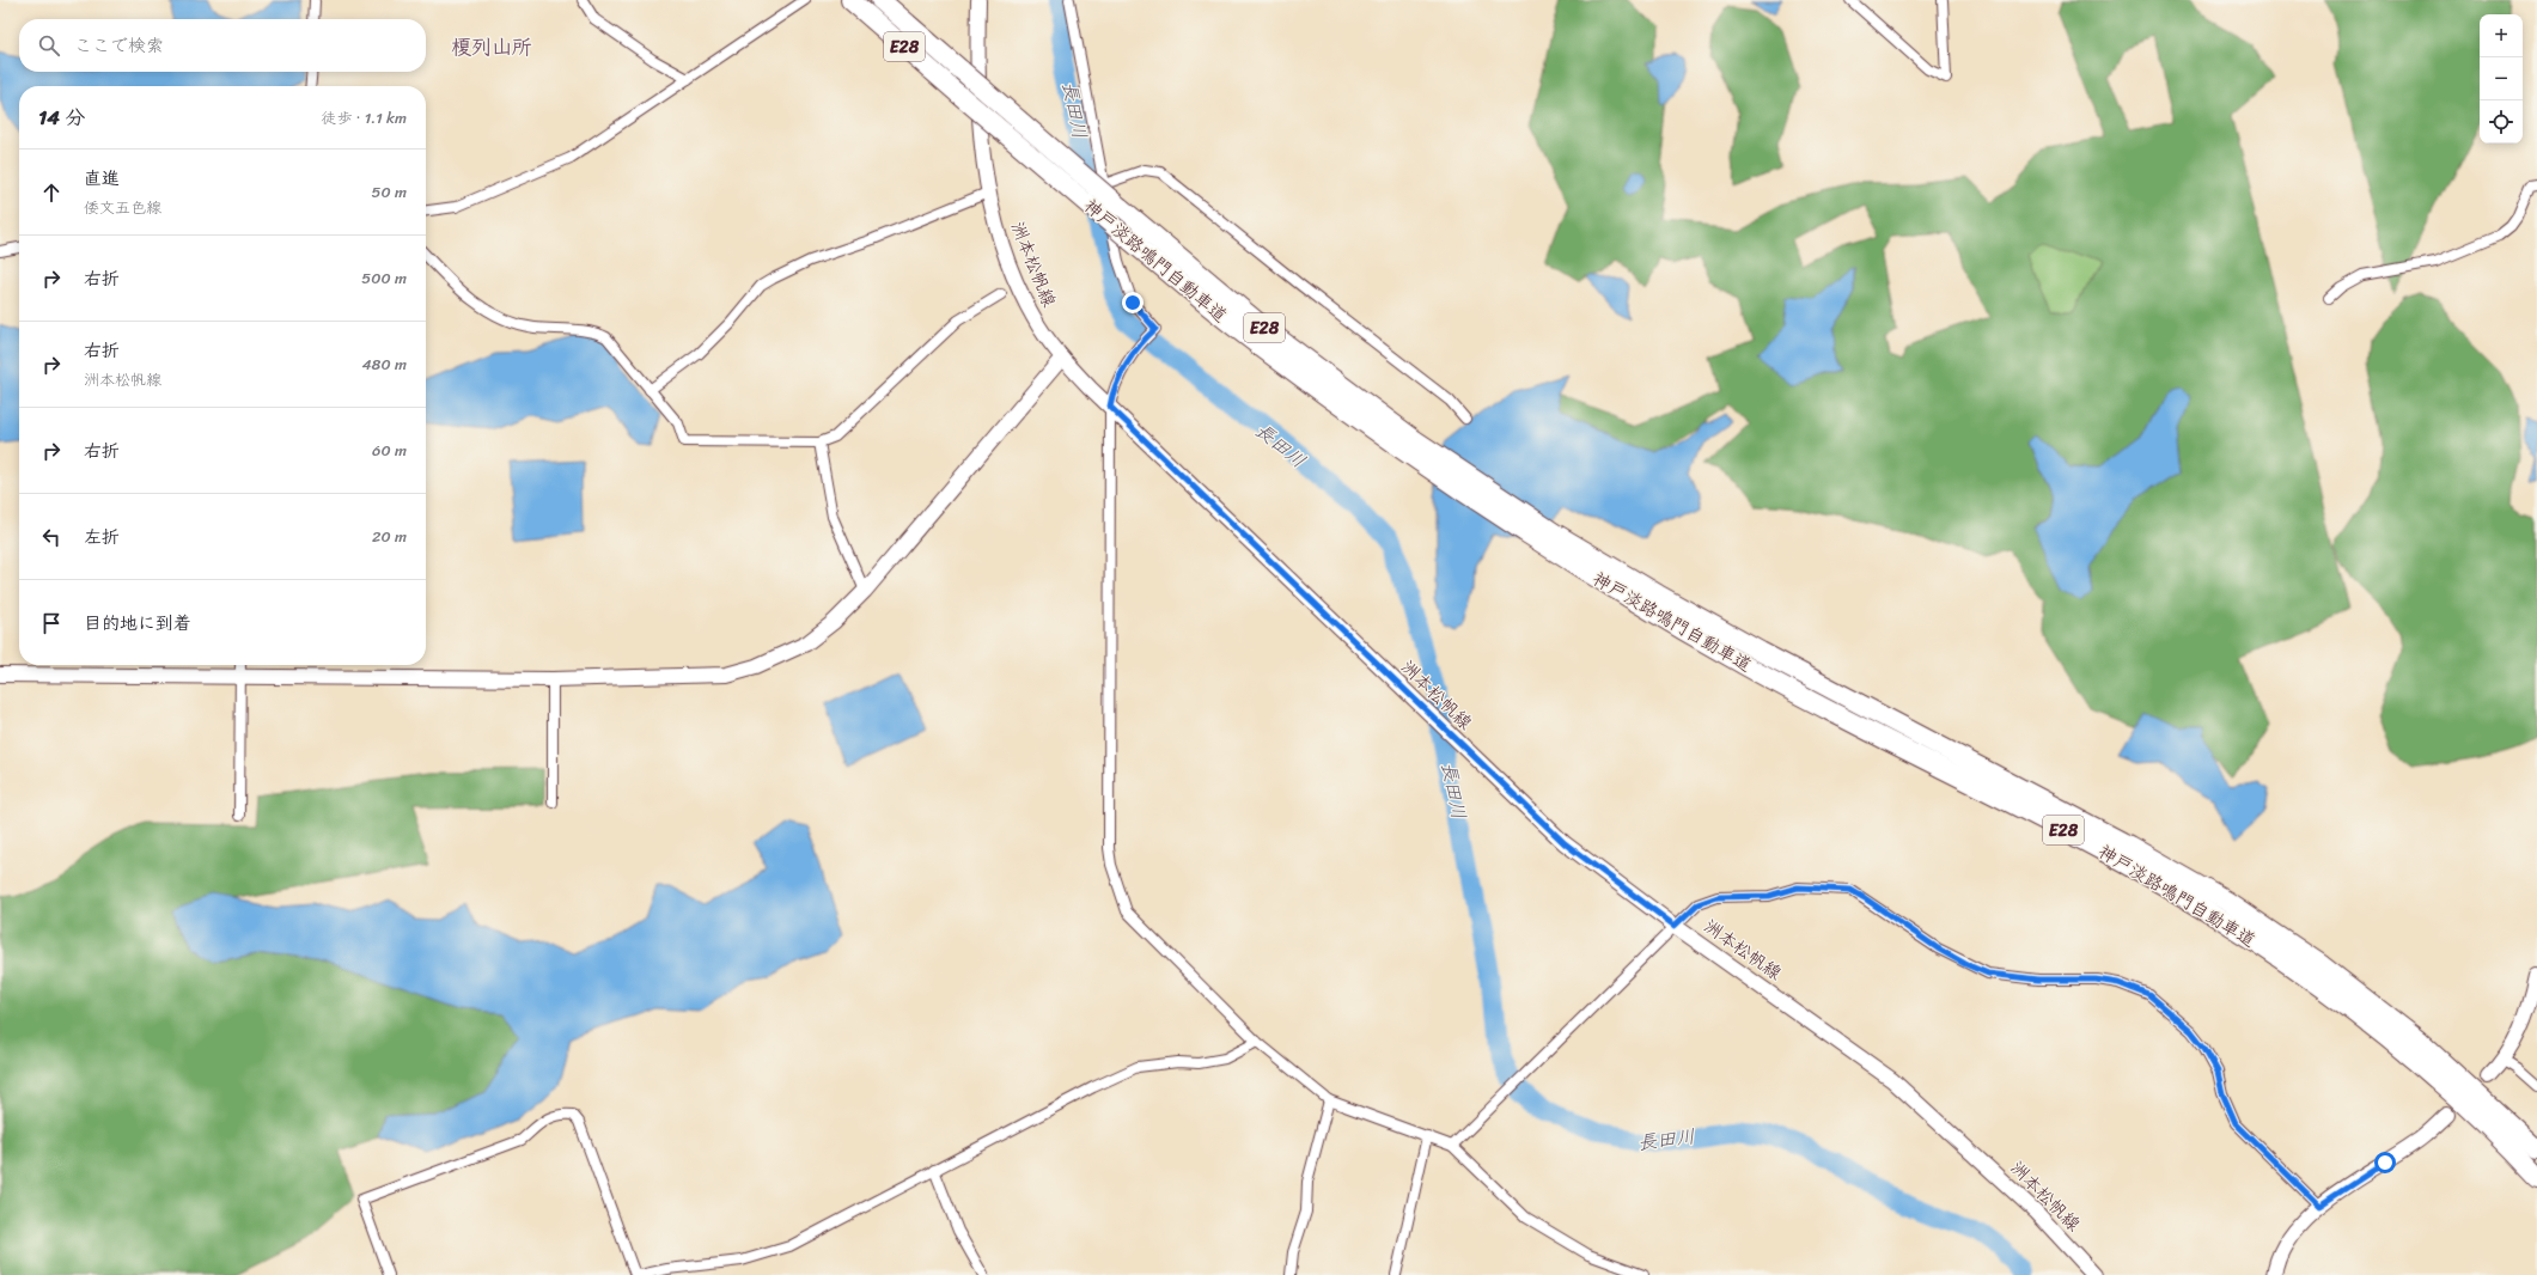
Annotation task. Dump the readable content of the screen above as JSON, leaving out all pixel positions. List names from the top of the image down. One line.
{"streets":{"highway":["E28","神戸淡路鳴門自動車道"],"main road":["洲本松帆線"]},"districts":["榎列山所"],"water":["長田川"],"page":{"map_buttons":["+","−"],"search":"ここで検索","heading":["14 分","徒歩 · 1.1 km"],"list":[["直進","倭文五色線","50 m"],["右折","500 m"],["右折","洲本松帆線","480 m"],["右折","60 m"],["左折","20 m"],"目的地に到着"]}}
